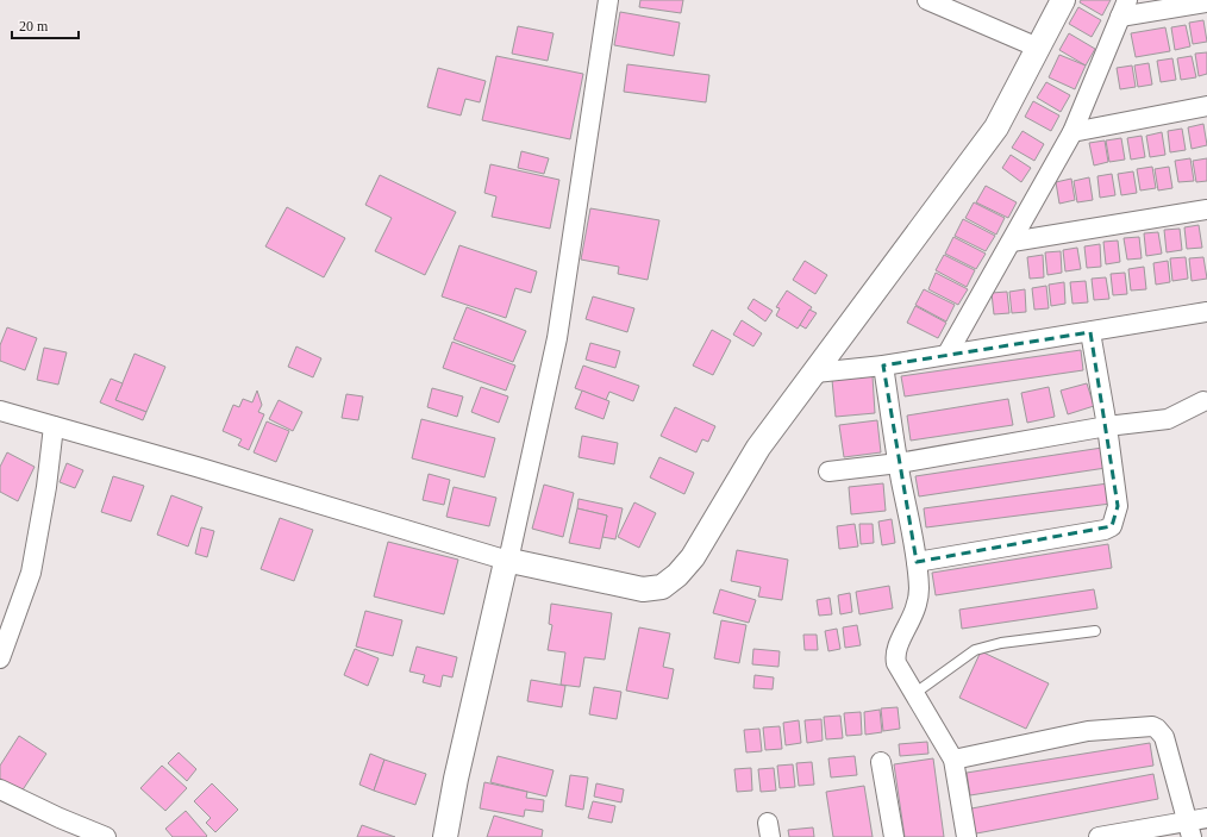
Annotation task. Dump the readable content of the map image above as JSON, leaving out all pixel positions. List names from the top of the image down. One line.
{"scale_bar":"20 m"}
